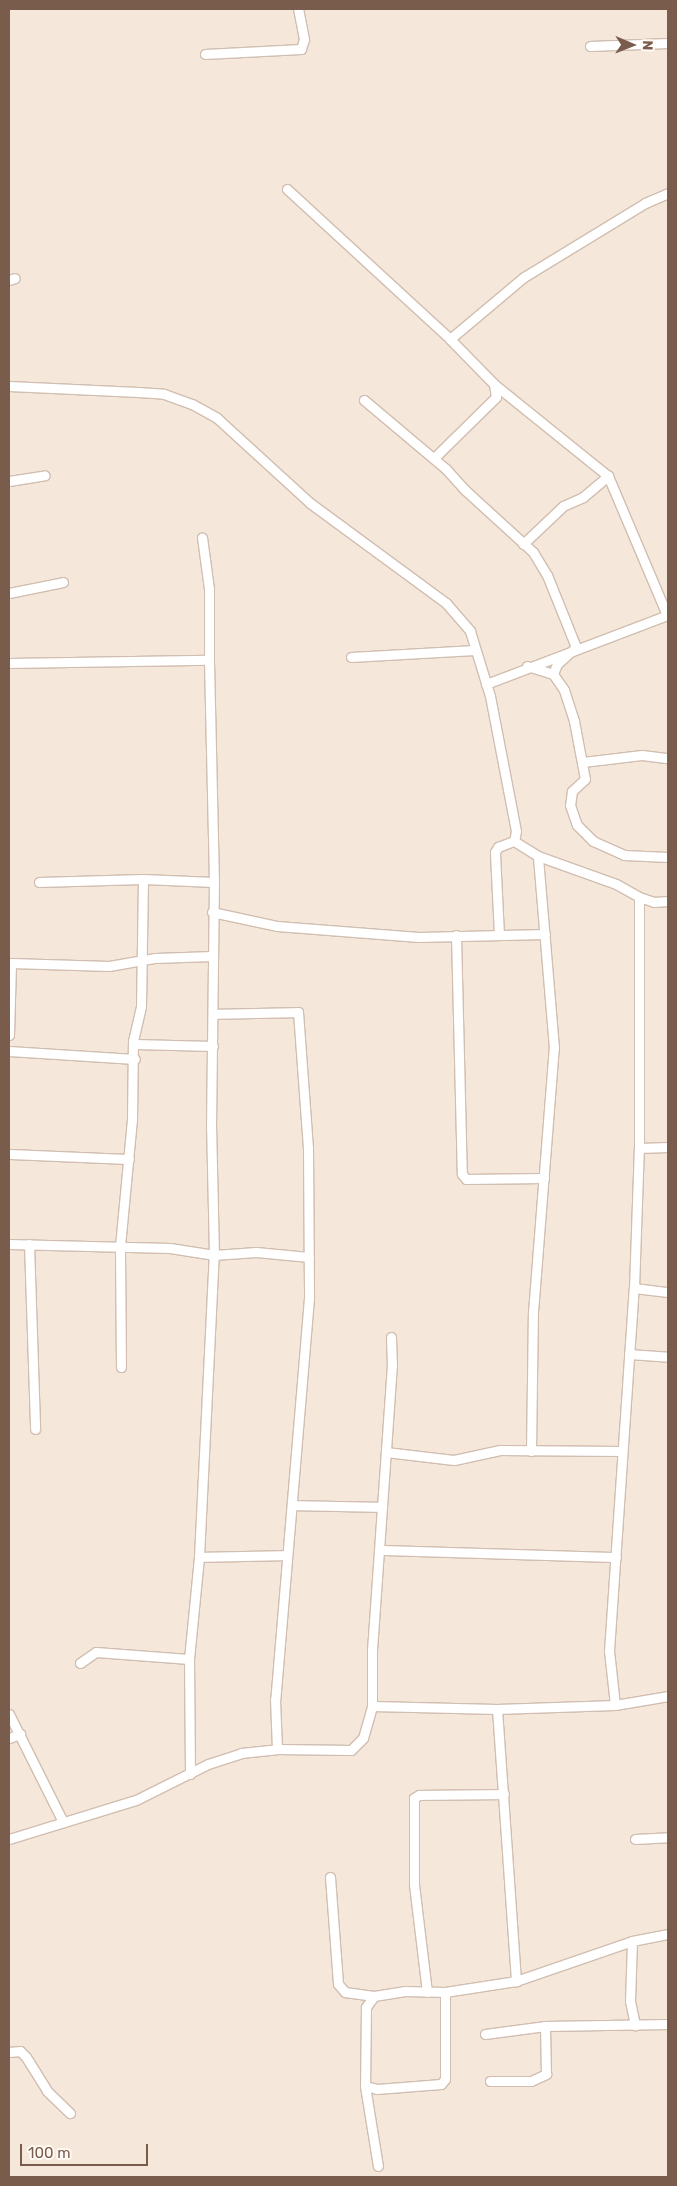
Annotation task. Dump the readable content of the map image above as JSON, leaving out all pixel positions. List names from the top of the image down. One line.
{"scale_bar":"100 m","north":"right"}
